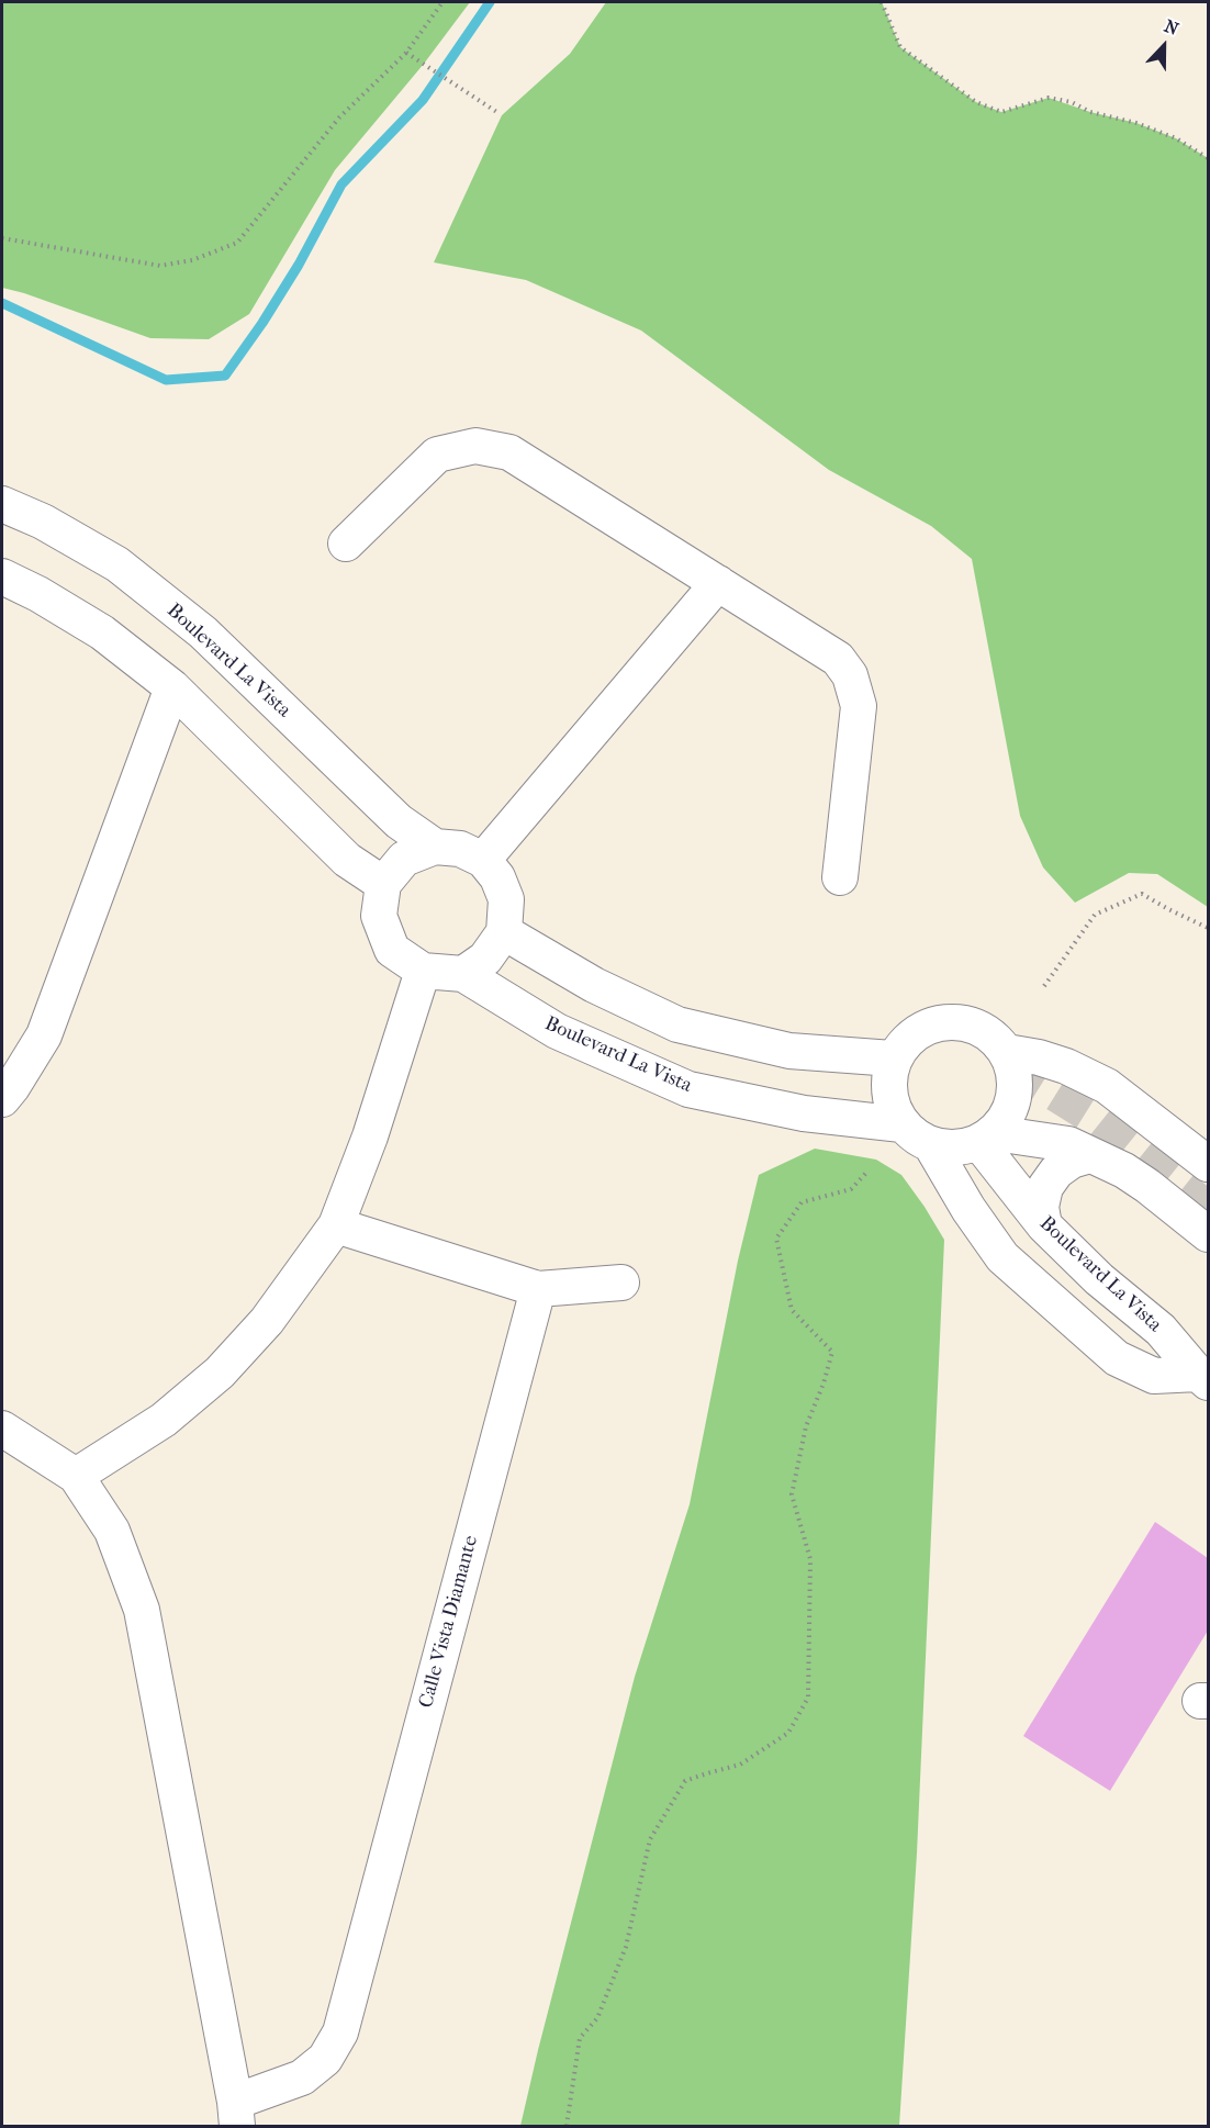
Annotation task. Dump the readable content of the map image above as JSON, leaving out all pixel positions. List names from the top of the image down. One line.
{"streets":{"street":["Boulevard La Vista","Calle Vista Diamante"]},"north":"top"}
